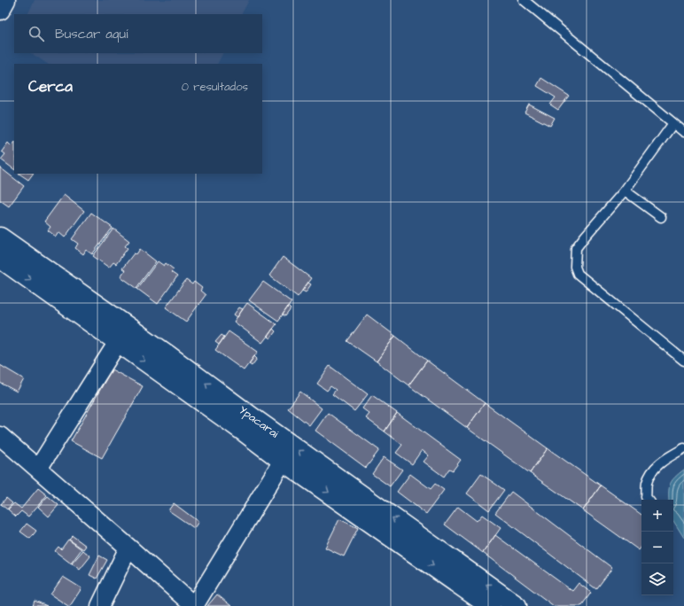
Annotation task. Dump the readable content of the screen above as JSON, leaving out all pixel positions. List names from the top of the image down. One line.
{"streets":{"street":["Ypacarai"]},"page":{"search":"Buscar aquí","heading":["Cerca","0 resultados"],"map_buttons":["+","−"]}}
